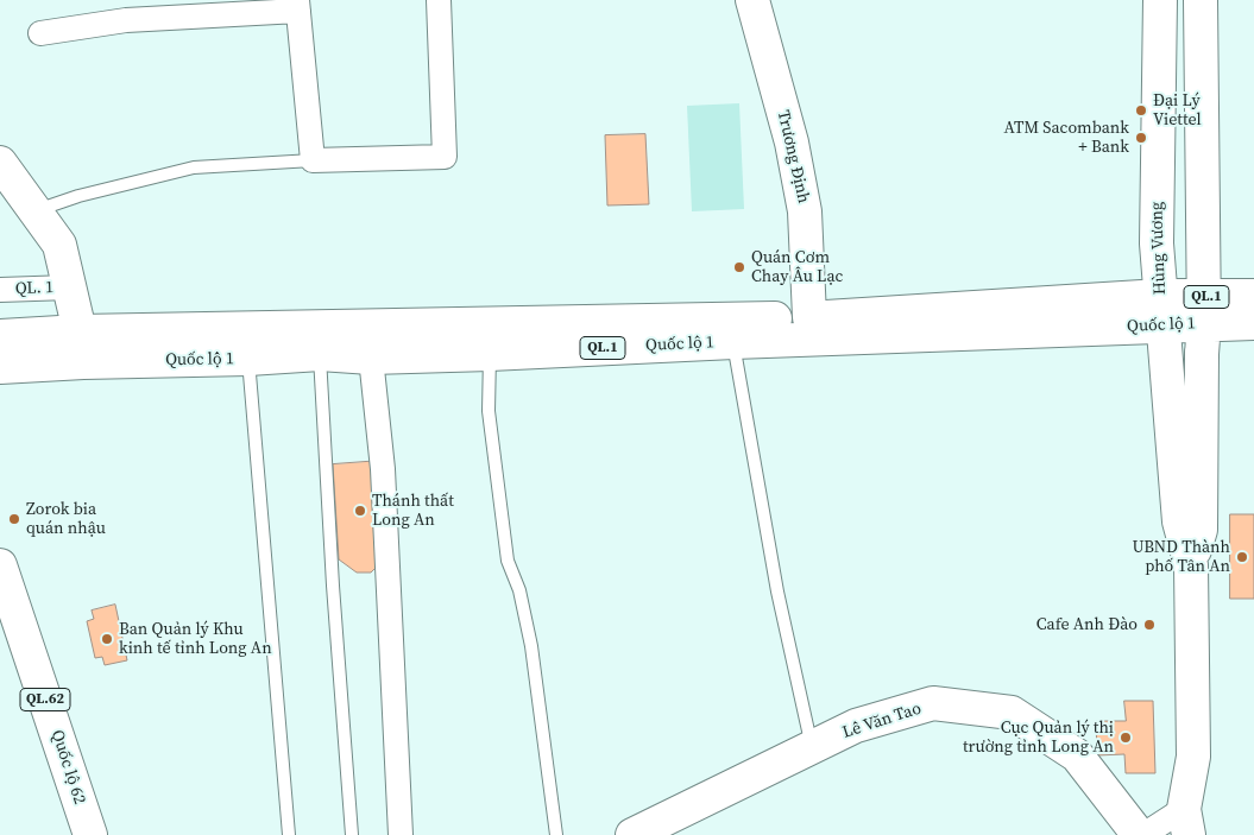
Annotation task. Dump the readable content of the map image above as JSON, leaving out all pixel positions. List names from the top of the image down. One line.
{"streets":{"main road":["Trương Định","Hùng Vương","QL.1","Quốc lộ 1","QL.62","Lê Văn Tao","Quốc lộ 62"],"street":["QL. 1"]},"crossings":[["Trương Định","Quốc lộ 1"],["Hùng Vương","Quốc lộ 1"]],"places":["Đại Lý Viettel","ATM Sacombank + Bank","Quán Cơm Chay Âu Lạc","Thánh thất Long An","Zorok bia quán nhậu","UBND Thành phố Tân An","Cafe Anh Đào","Ban Quản lý Khu kinh tế tỉnh Long An","Cục Quản lý thị trường tỉnh Long An"]}
